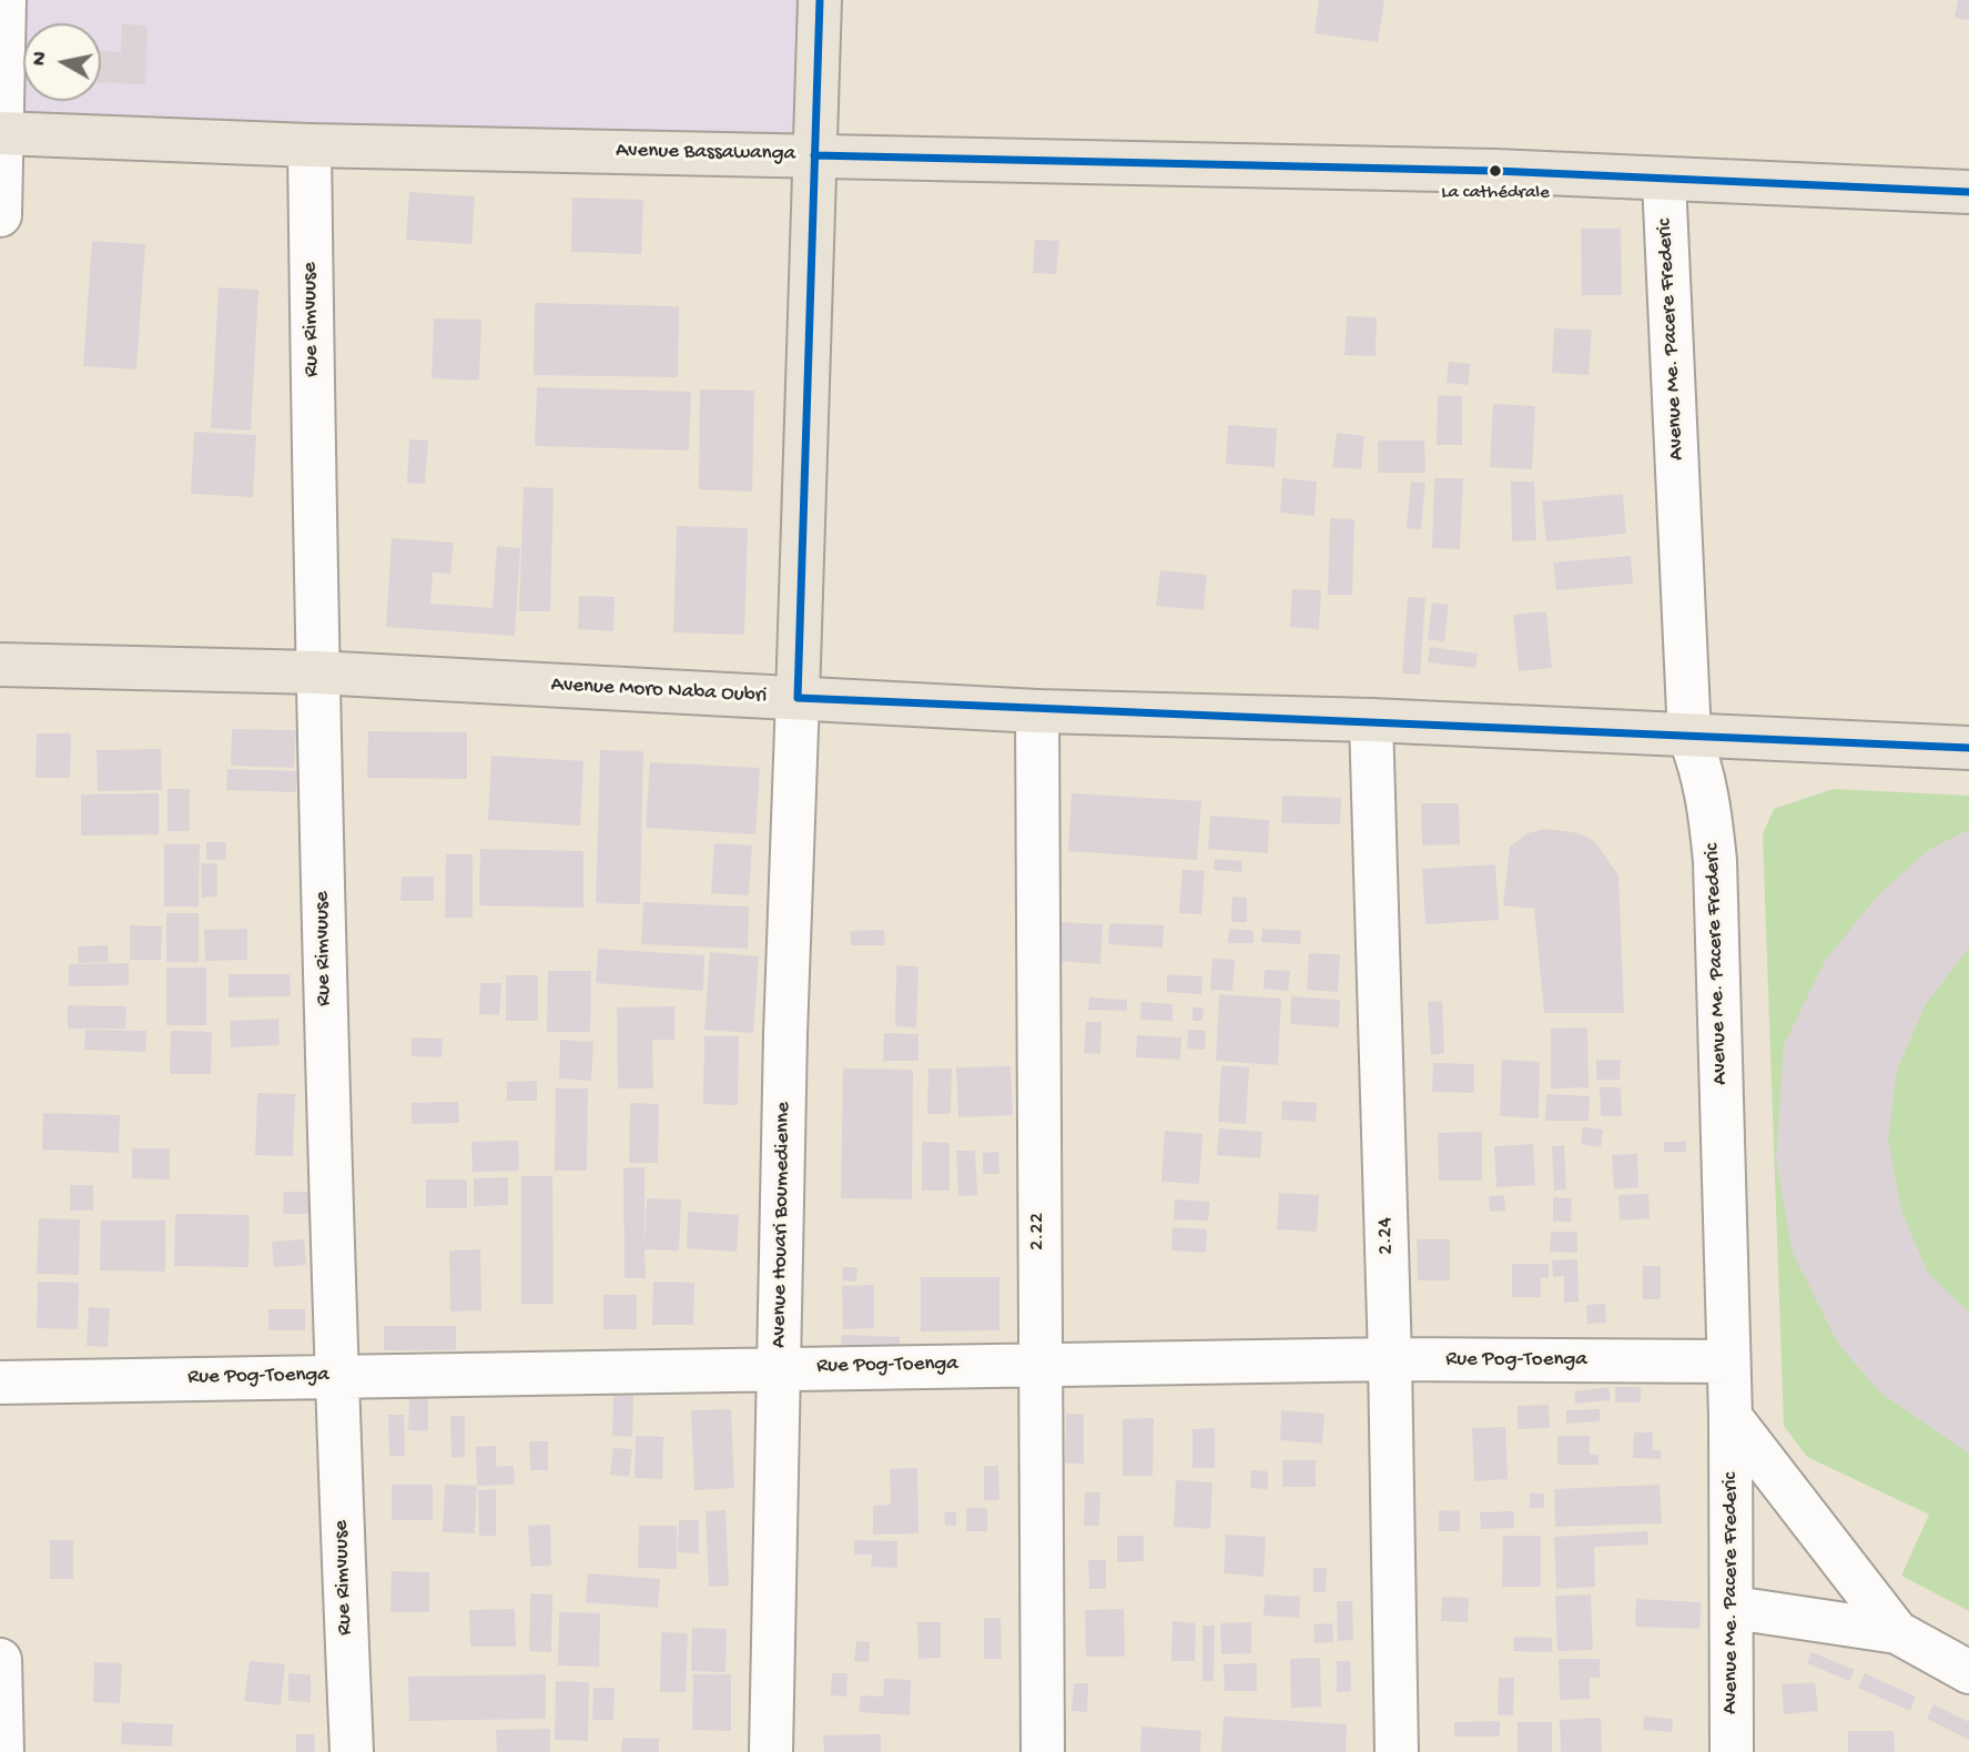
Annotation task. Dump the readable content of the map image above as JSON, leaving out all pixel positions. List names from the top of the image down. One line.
{"streets":{"main road":["Avenue Bassawanga","Avenue Moro Naba Oubri"],"street":["Rue Rimvuuse","Avenue Me. Pacere Frederic","Avenue Houari Boumedienne","2.22","2.24","Rue Pog-Toenga"]},"crossings":[["Avenue Bassawanga","Rue Rimvuuse"],["Avenue Bassawanga","Avenue Me. Pacere Frederic"],["Rue Rimvuuse","Avenue Moro Naba Oubri"],["Rue Rimvuuse","Rue Pog-Toenga"],["Avenue Me. Pacere Frederic","Avenue Moro Naba Oubri"],["Avenue Me. Pacere Frederic","Rue Pog-Toenga"],["Avenue Moro Naba Oubri","Avenue Houari Boumedienne"],["Avenue Moro Naba Oubri","2.22"],["Avenue Moro Naba Oubri","2.24"],["Avenue Houari Boumedienne","Rue Pog-Toenga"],["2.22","Rue Pog-Toenga"],["2.24","Rue Pog-Toenga"]],"places":["La cathédrale"],"north":"left"}
